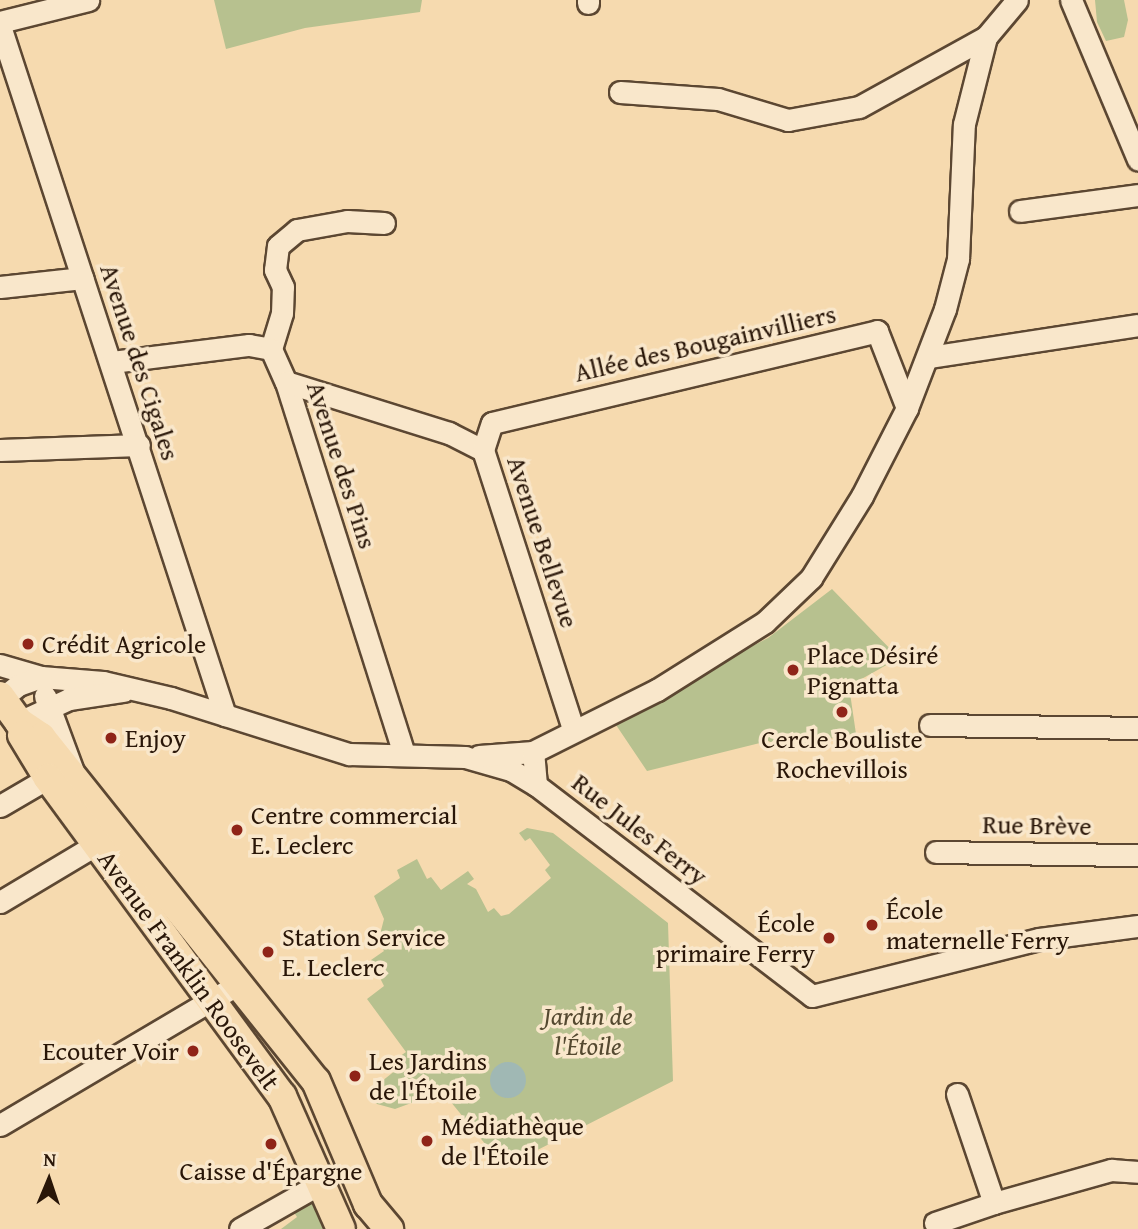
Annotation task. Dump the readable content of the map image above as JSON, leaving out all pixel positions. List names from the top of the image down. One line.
{"streets":{"main road":["Avenue Franklin Roosevelt"],"street":["Allée des Bougainvilliers","Avenue des Cigales","Avenue des Pins","Avenue Bellevue","Rue Brève","Rue Jules Ferry"]},"crossings":[["Allée des Bougainvilliers","Avenue Bellevue"],["Avenue des Cigales","Rue Jules Ferry"],["Avenue des Pins","Avenue Bellevue"],["Avenue des Pins","Rue Jules Ferry"],["Rue Jules Ferry","Avenue Franklin Roosevelt"]],"parks":["Jardin de l'Étoile"],"places":["Crédit Agricole","Place Désiré Pignatta","Cercle Bouliste Rochevillois","Enjoy","Centre commercial E. Leclerc","École maternelle Ferry","École primaire Ferry","Station Service E. Leclerc","Ecouter Voir","Les Jardins de l'Étoile","Médiathèque de l'Étoile","Caisse d'Épargne"],"north":"top"}
